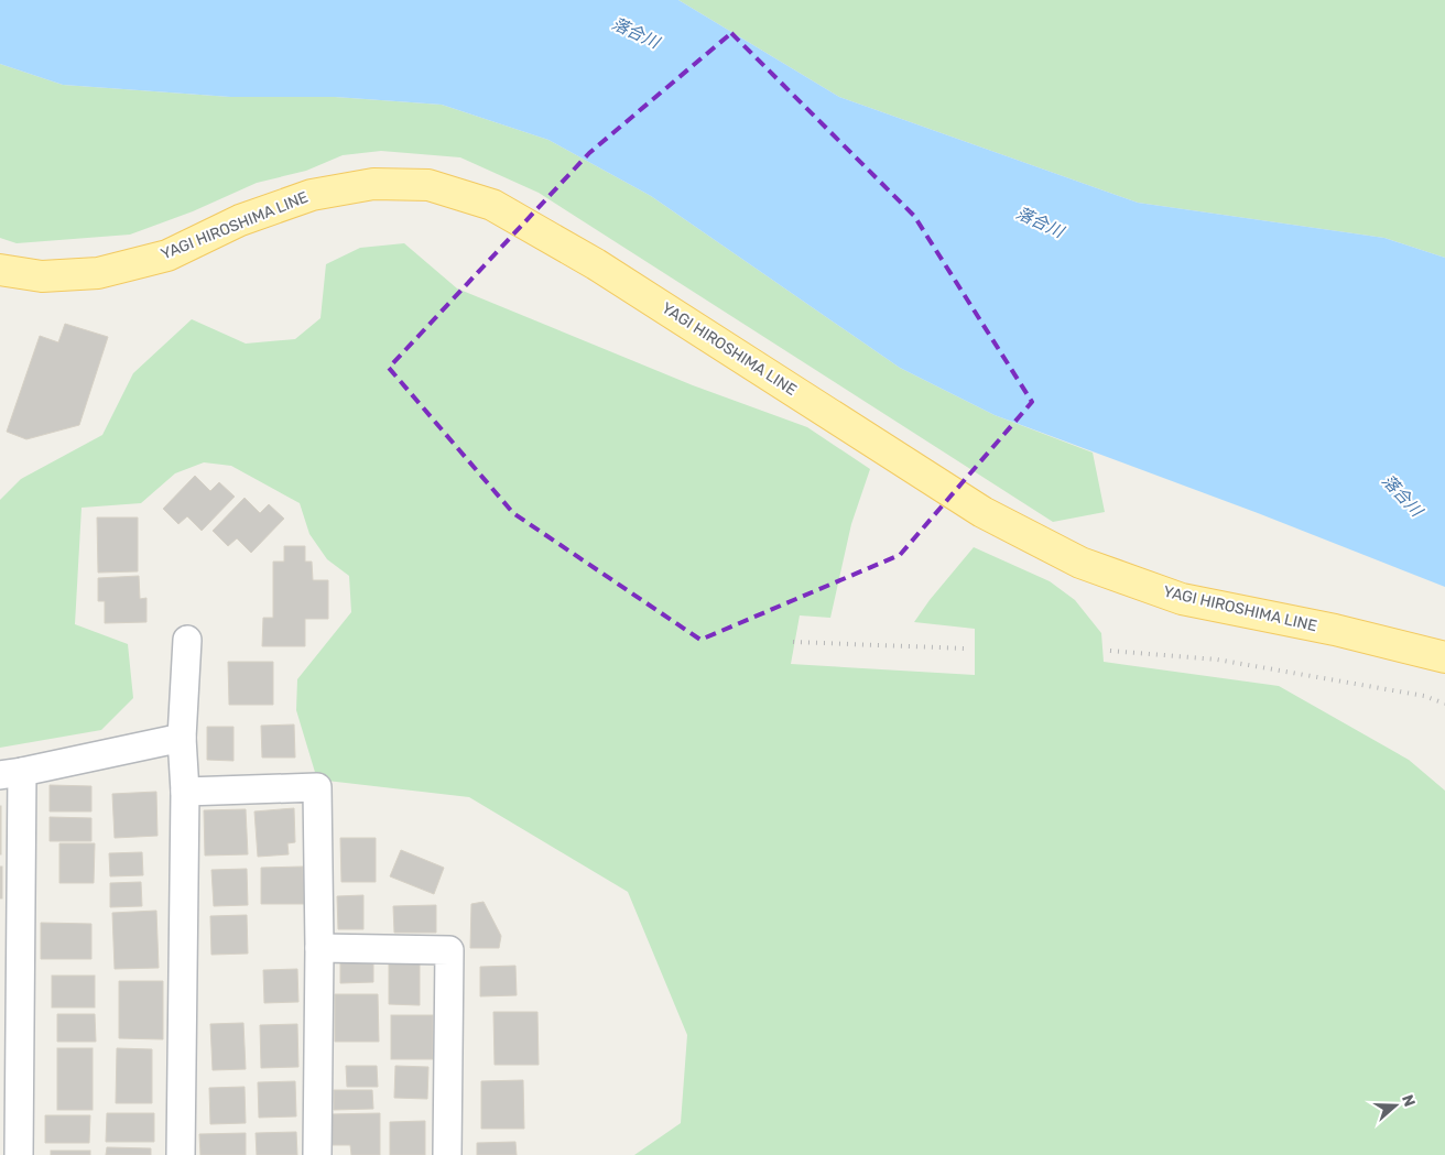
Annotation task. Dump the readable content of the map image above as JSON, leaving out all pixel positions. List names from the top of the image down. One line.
{"streets":{"main road":["YAGI HIROSHIMA LINE"]},"water":["落合川"],"north":"right"}
